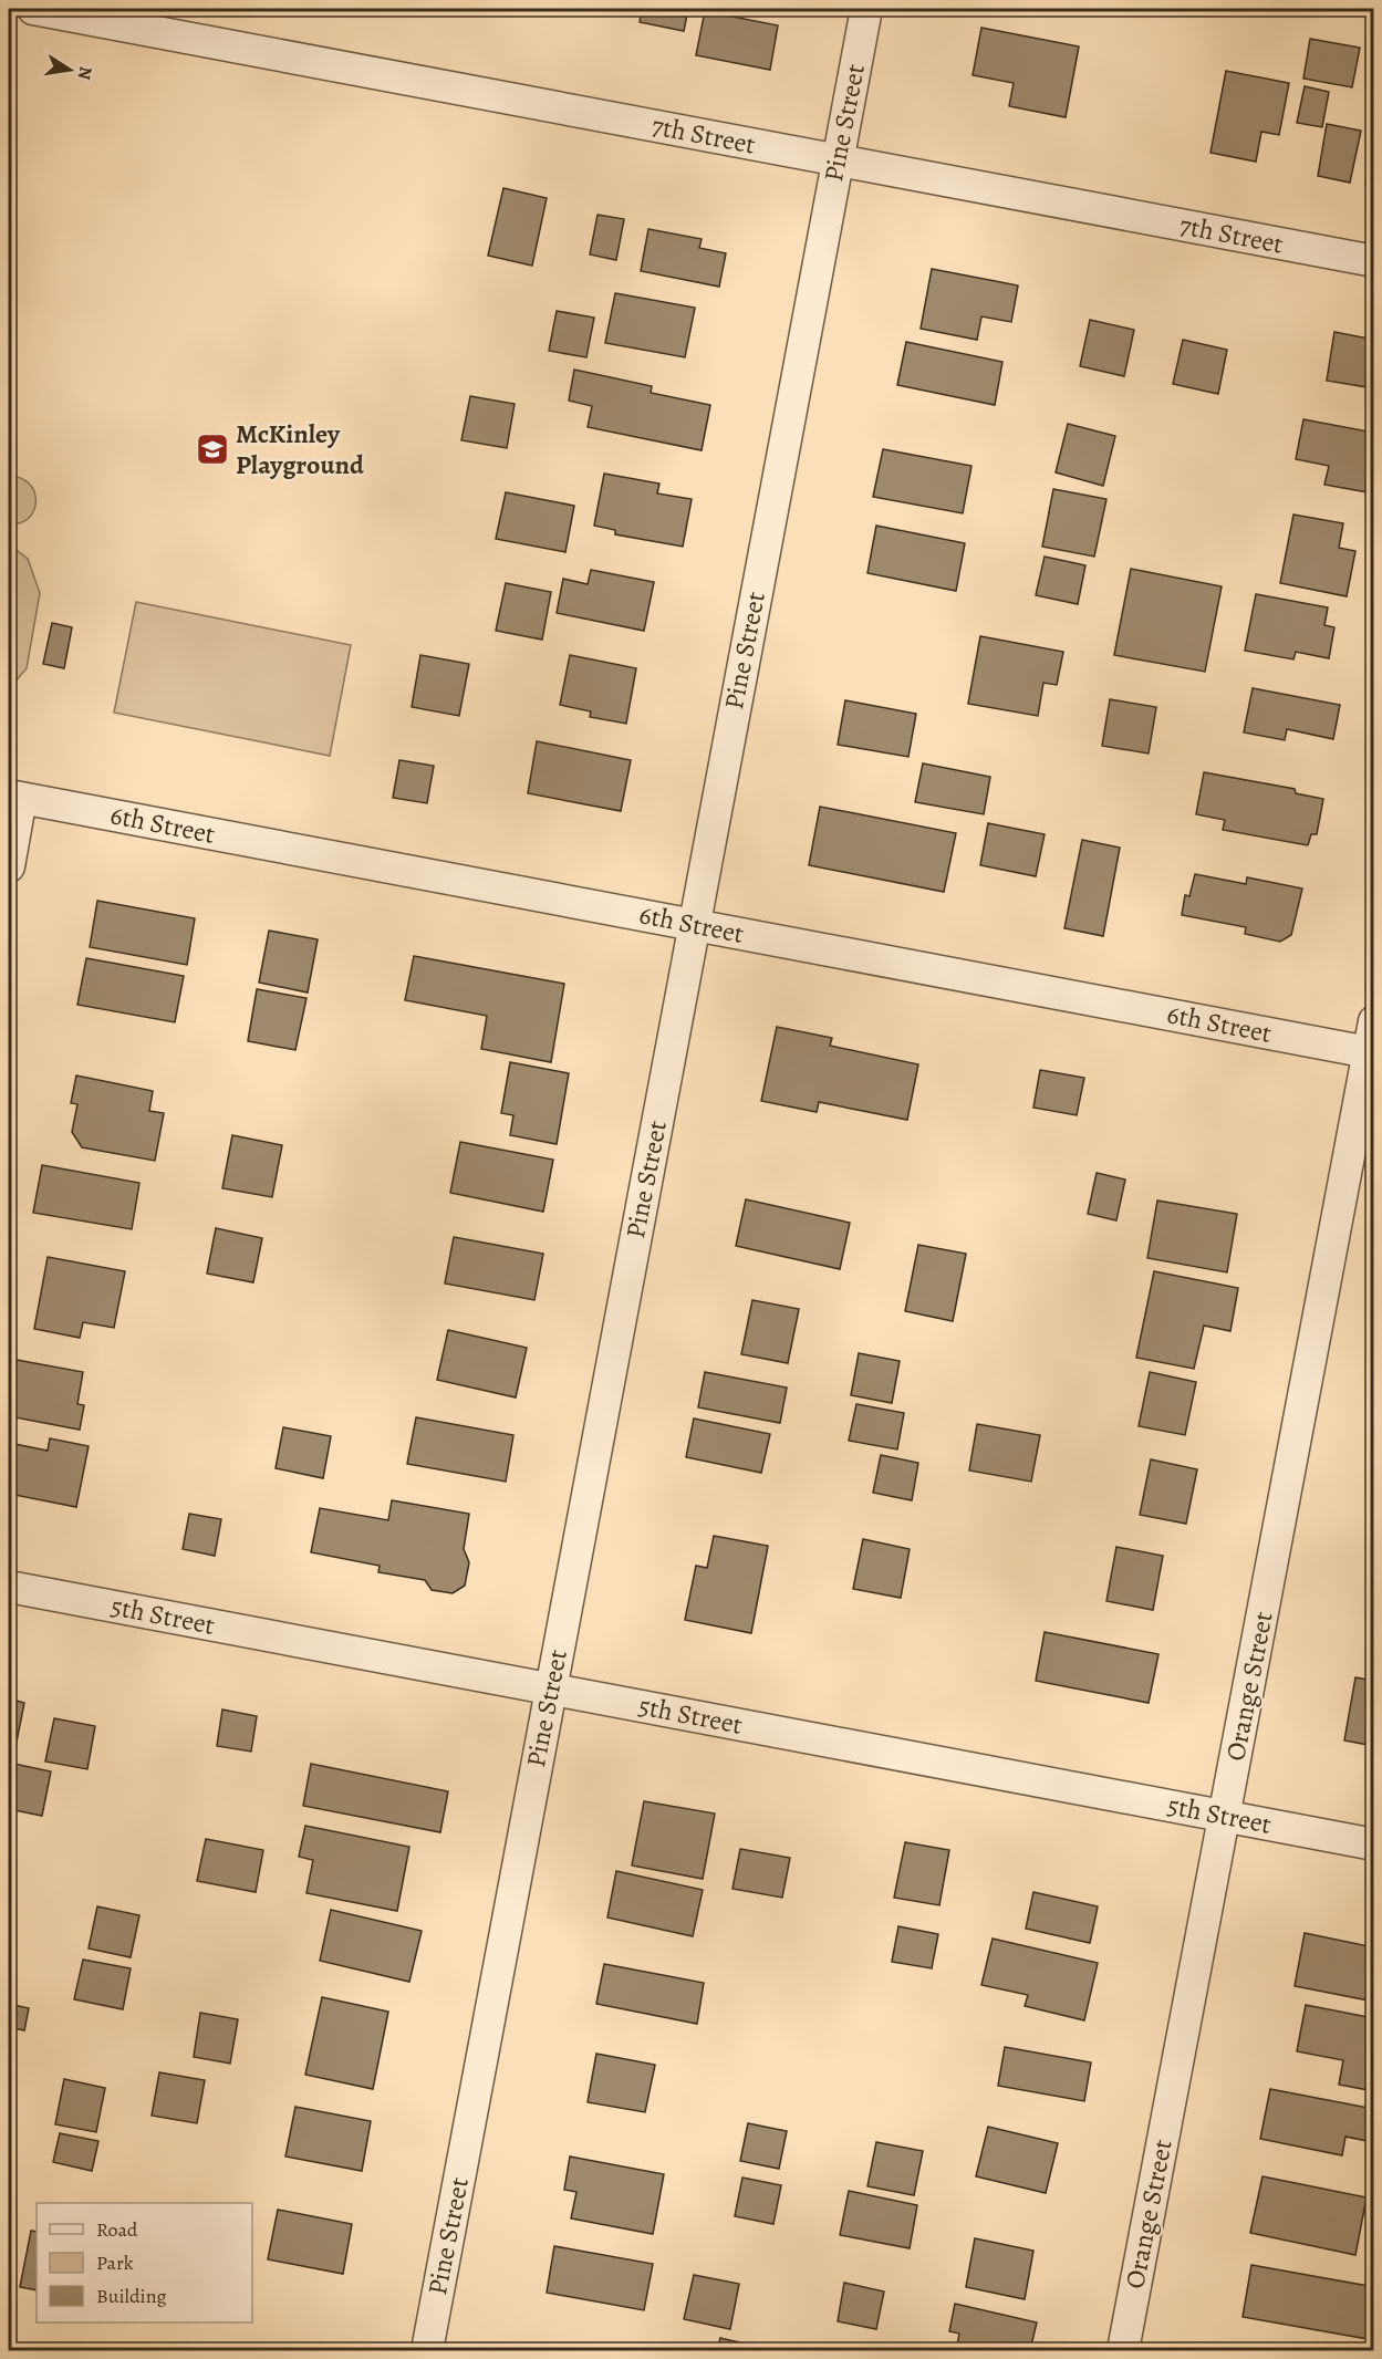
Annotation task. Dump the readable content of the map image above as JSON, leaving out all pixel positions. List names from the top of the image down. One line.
{"streets":{"street":["Pine Street","7th Street","6th Street","5th Street","Orange Street"]},"crossings":[["Pine Street","7th Street"],["Pine Street","6th Street"],["Pine Street","5th Street"],["6th Street","Orange Street"],["5th Street","Orange Street"]],"places":{"school or university":["McKinley Playground"]},"legend":["Road","Park","Building"],"north":"right"}
